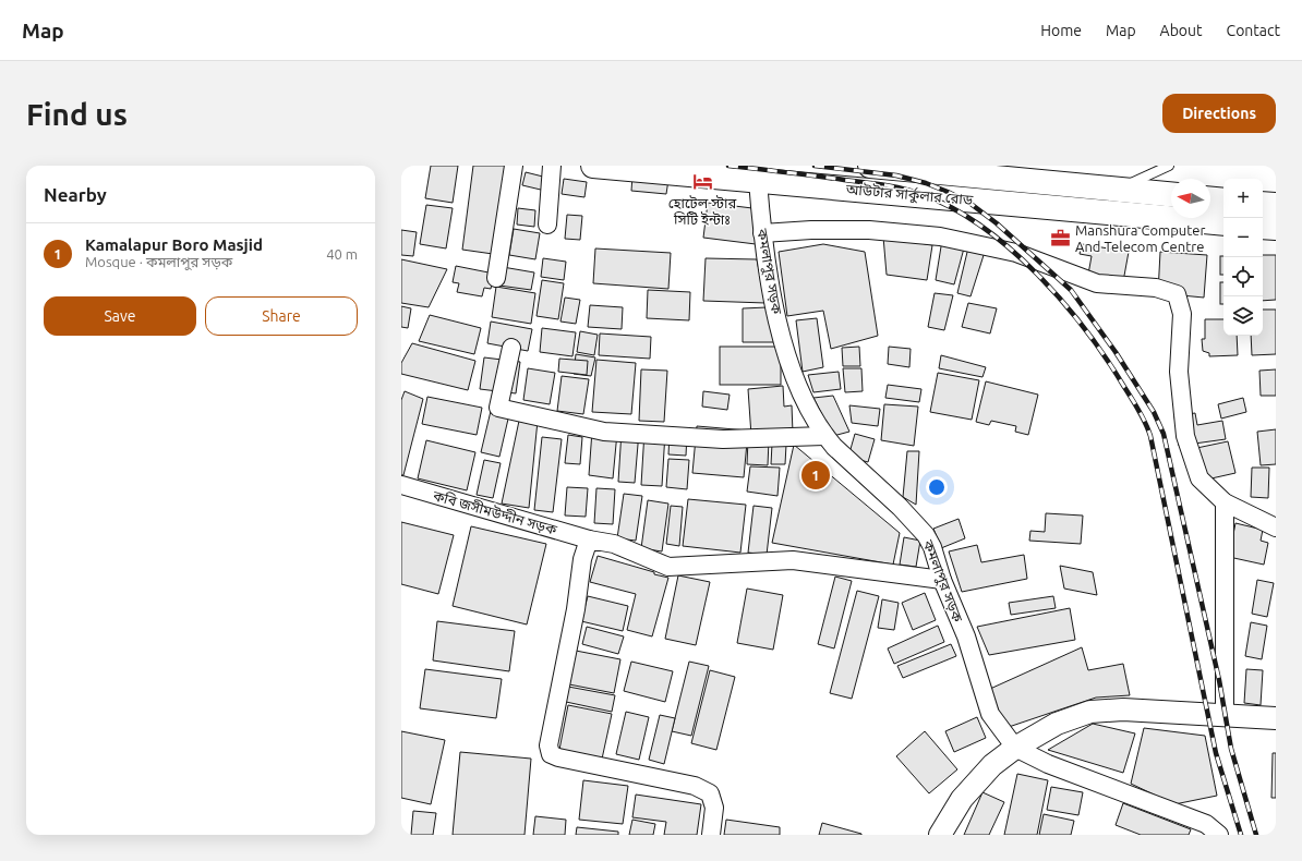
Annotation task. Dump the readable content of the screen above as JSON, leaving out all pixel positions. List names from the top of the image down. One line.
{"streets":{"main road":["আউটার সার্কুলার রোড"],"street":["কমলাপুর সড়ক","কবি জসীমউদ্দীন সড়ক"]},"crossings":[["আউটার সার্কুলার রোড","কমলাপুর সড়ক"],["কমলাপুর সড়ক","কবি জসীমউদ্দীন সড়ক"]],"places":{"hotel":["হোটেল স্টার সিটি ইন্টাঃ"],"office":["Manshura Computer And Telecom Centre"]},"north":"left","page":{"header":"Map","nav":["Home","Map","About","Contact"],"buttons":["Directions",["Save","Share"]],"title":"Find us","heading":"Nearby","map_buttons":["+","−"],"list":[{"mark":"1","name":"Kamalapur Boro Masjid","note":"Mosque · কমলাপুর সড়ক","value":"40 m"}],"pins":"1"}}
